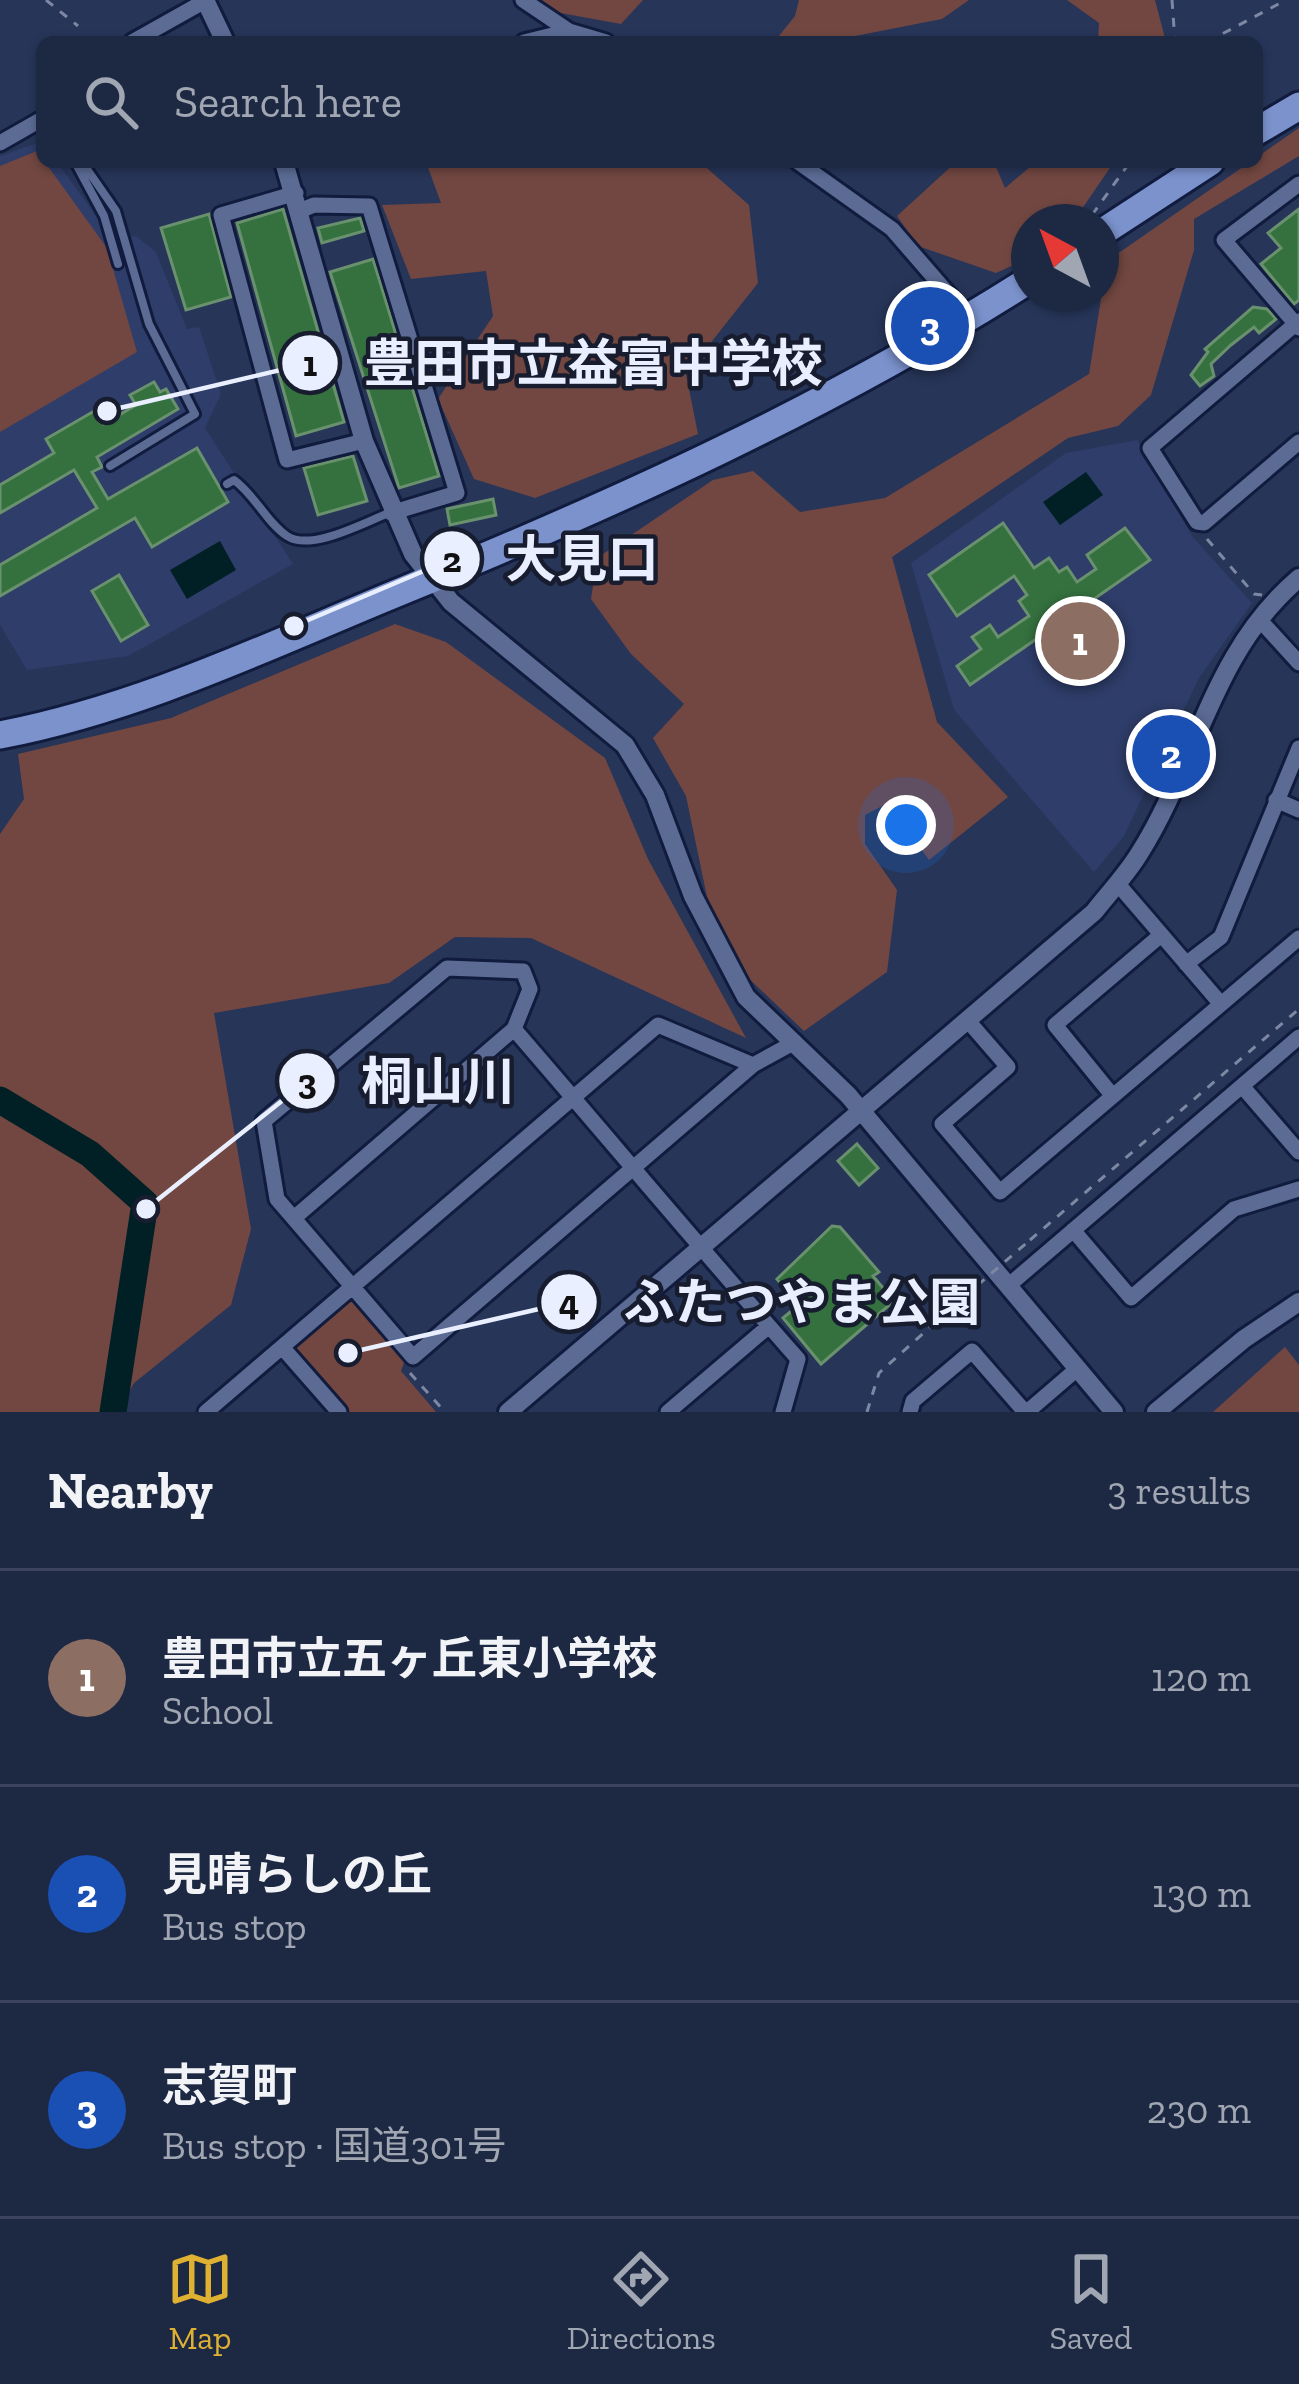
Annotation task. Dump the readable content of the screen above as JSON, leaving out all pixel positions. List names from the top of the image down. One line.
{"places":["豊田市立益富中学校","大見口","桐山川","ふたつやま公園"],"north":"top left","page":{"search":"Search here","pins":["3","1","2"],"heading":["Nearby","3 results"],"list":[{"mark":"1","name":"豊田市立五ヶ丘東小学校","note":"School","value":"120 m"},{"mark":"2","name":"見晴らしの丘","note":"Bus stop","value":"130 m"},{"mark":"3","name":"志賀町","note":"Bus stop · 国道301号","value":"230 m"}],"nav":["Map","Directions","Saved"]}}
